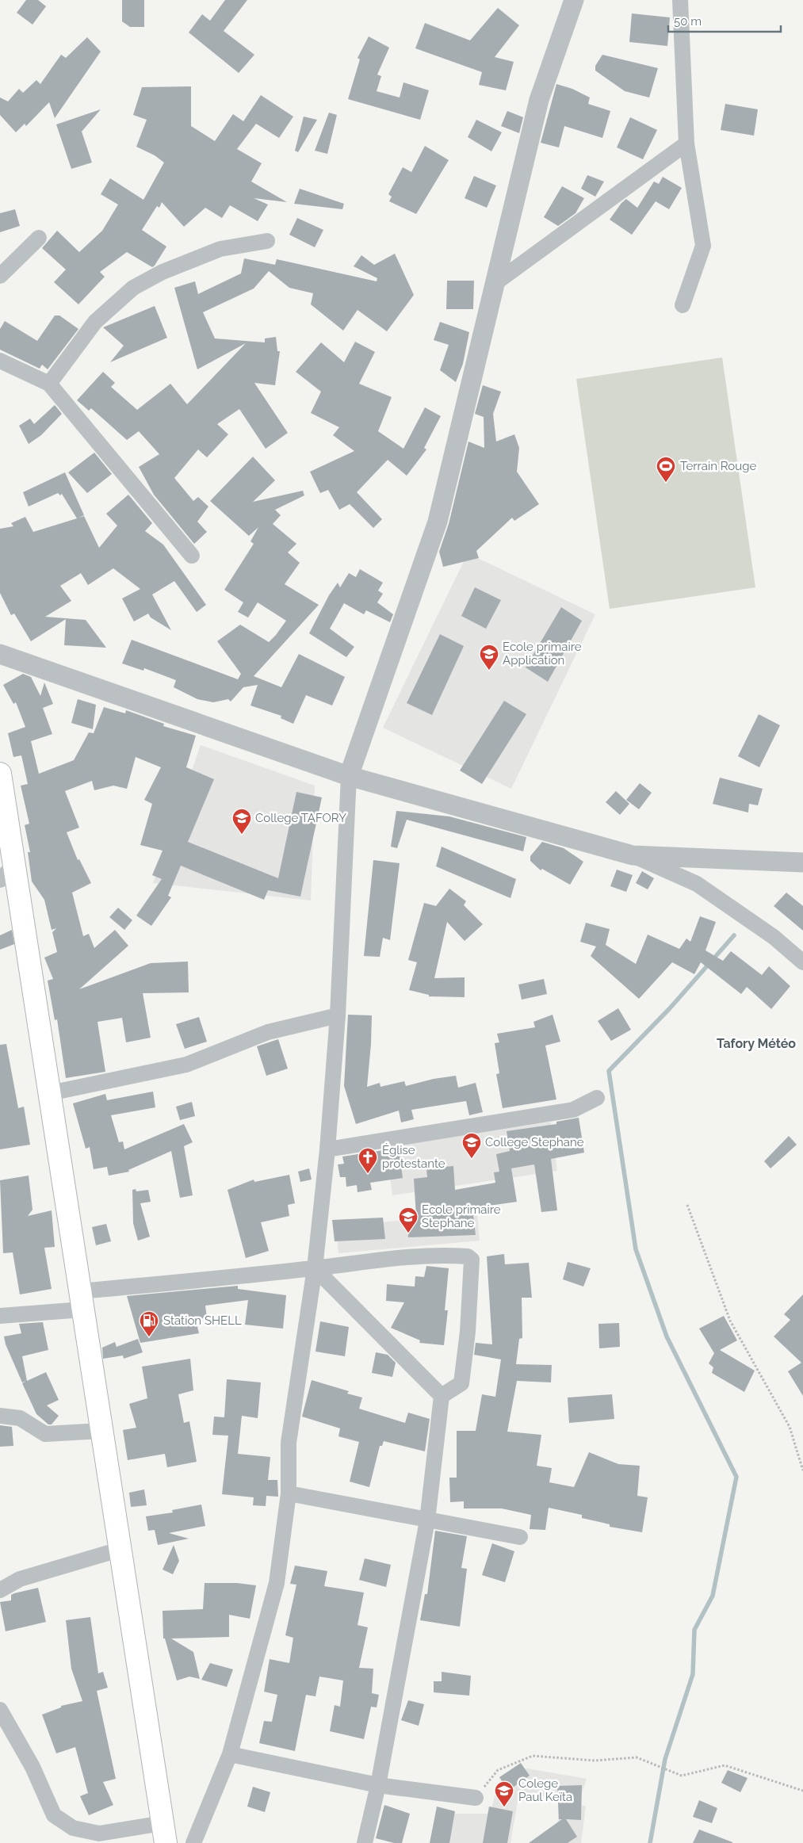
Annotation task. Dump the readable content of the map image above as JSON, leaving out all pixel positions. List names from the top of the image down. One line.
{"districts":["Tafory Météo"],"places":{"sports":["Terrain Rouge"],"school or university":["Ecole primaire Application","College TAFORY","College Stephane","Ecole primaire Stephane","Colege Paul Keïta"],"church":["Église protestante"],"fuel station":["Station SHELL"]},"scale_bar":"50 m"}
